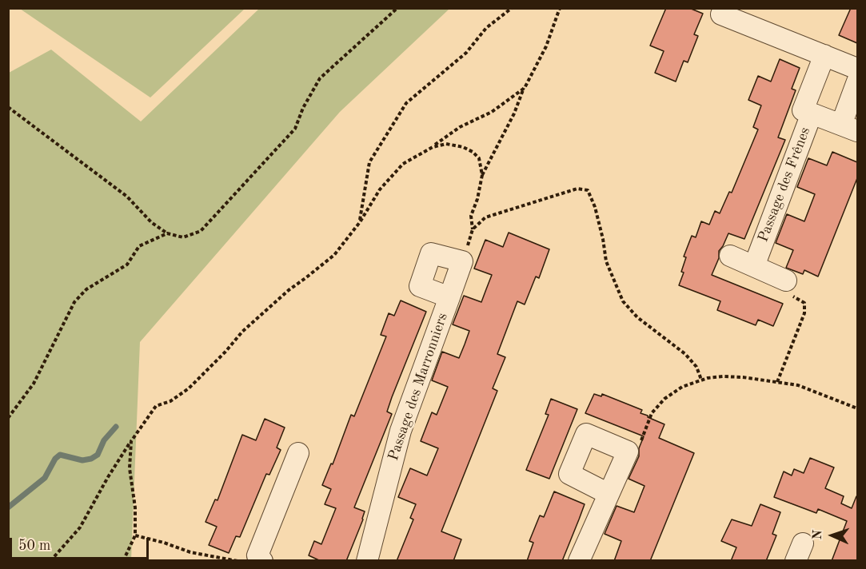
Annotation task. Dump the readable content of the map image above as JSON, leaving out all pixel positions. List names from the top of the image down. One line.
{"streets":{"street":["Passage des Frênes","Passage des Marronniers"]},"scale_bar":"50 m","north":"left"}
